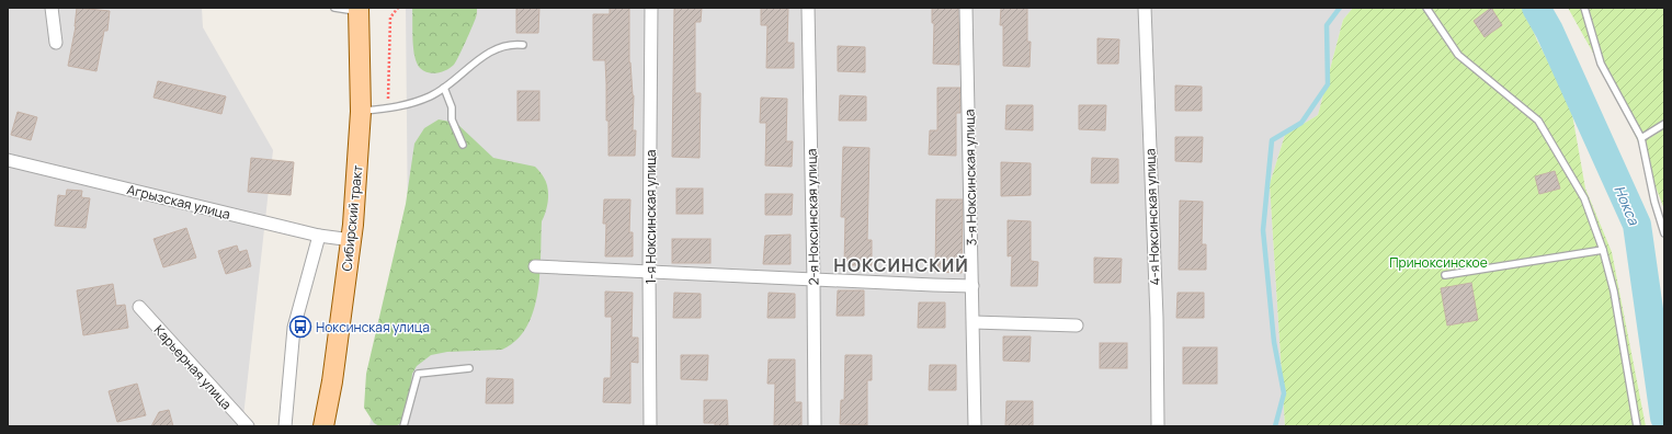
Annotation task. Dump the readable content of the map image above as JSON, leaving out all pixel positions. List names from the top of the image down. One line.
{"streets":{"main road":["Сибирский тракт"],"street":["3-я Ноксинская улица","Агрызская улица","1-я Ноксинская улица","2-я Ноксинская улица","4-я Ноксинская улица","Карьерная улица"]},"crossings":[["Агрызская улица","Сибирский тракт"]],"districts":["НОКСИНСКИЙ"],"water":["Нокса"],"parks":["Приноксинское"],"places":{"bus stop":["Ноксинская улица"]}}
